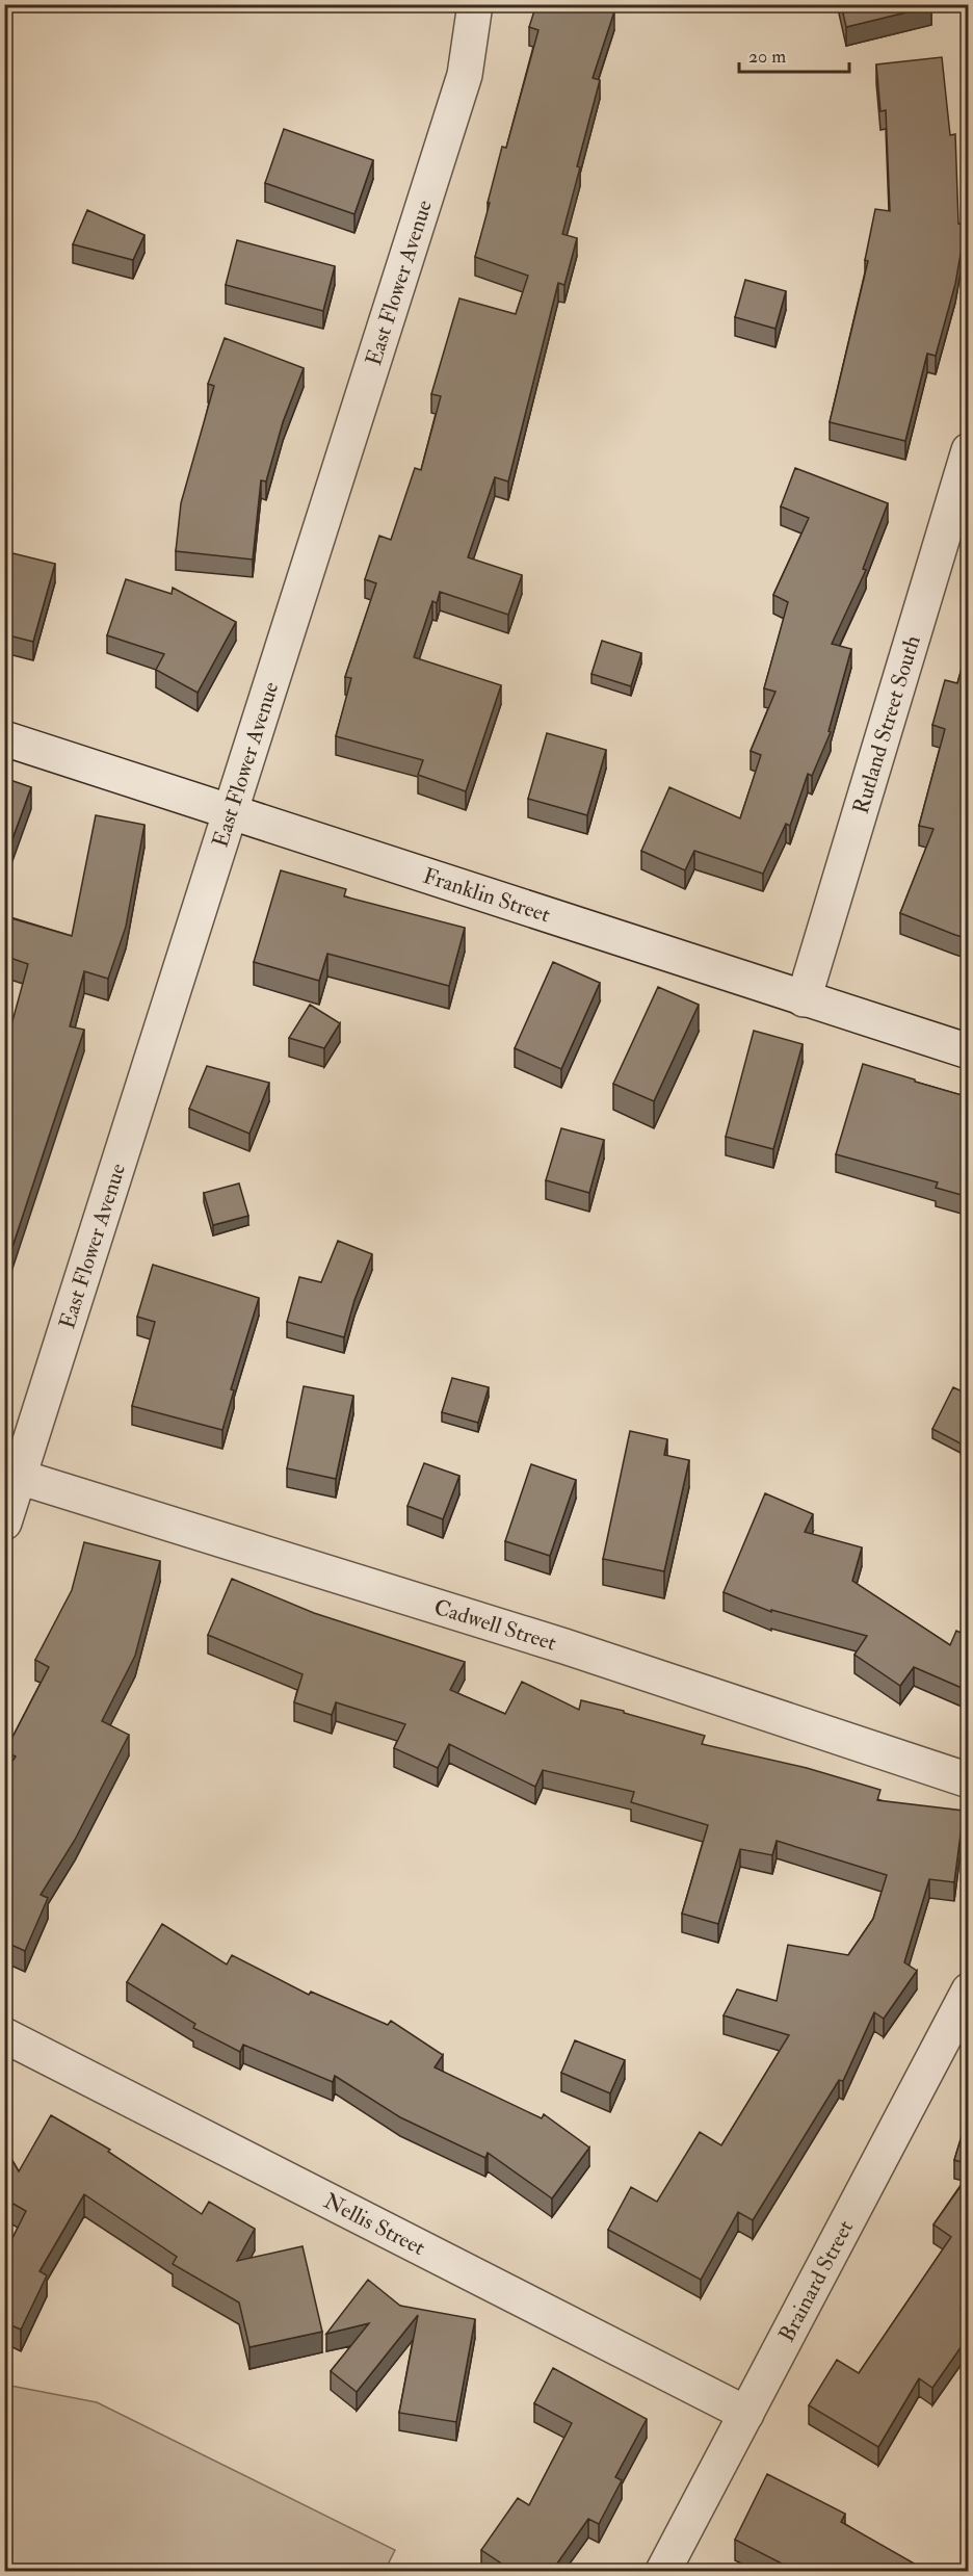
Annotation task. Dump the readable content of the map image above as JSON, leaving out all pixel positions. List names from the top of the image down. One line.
{"streets":{"street":["East Flower Avenue","Rutland Street South","Franklin Street","Cadwell Street","Nellis Street","Brainard Street"]},"crossings":[["East Flower Avenue","Franklin Street"],["East Flower Avenue","Cadwell Street"],["Rutland Street South","Franklin Street"],["Nellis Street","Brainard Street"]],"scale_bar":"20 m"}
